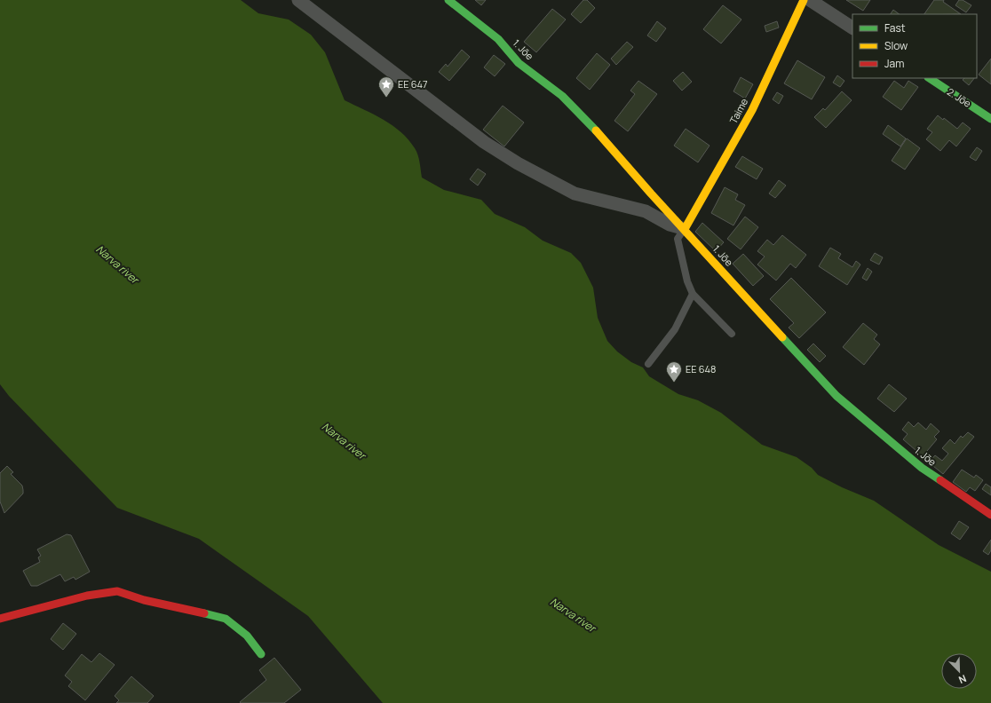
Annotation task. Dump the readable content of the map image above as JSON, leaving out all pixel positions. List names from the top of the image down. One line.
{"streets":{"street":["1. Jõe","2. Jõe","Taime"]},"crossings":[["1. Jõe","Taime"]],"water":["Narva river"],"places":{"place":["EE 647","EE 648"]},"legend":["Fast","Slow","Jam"],"north":"bottom right"}
